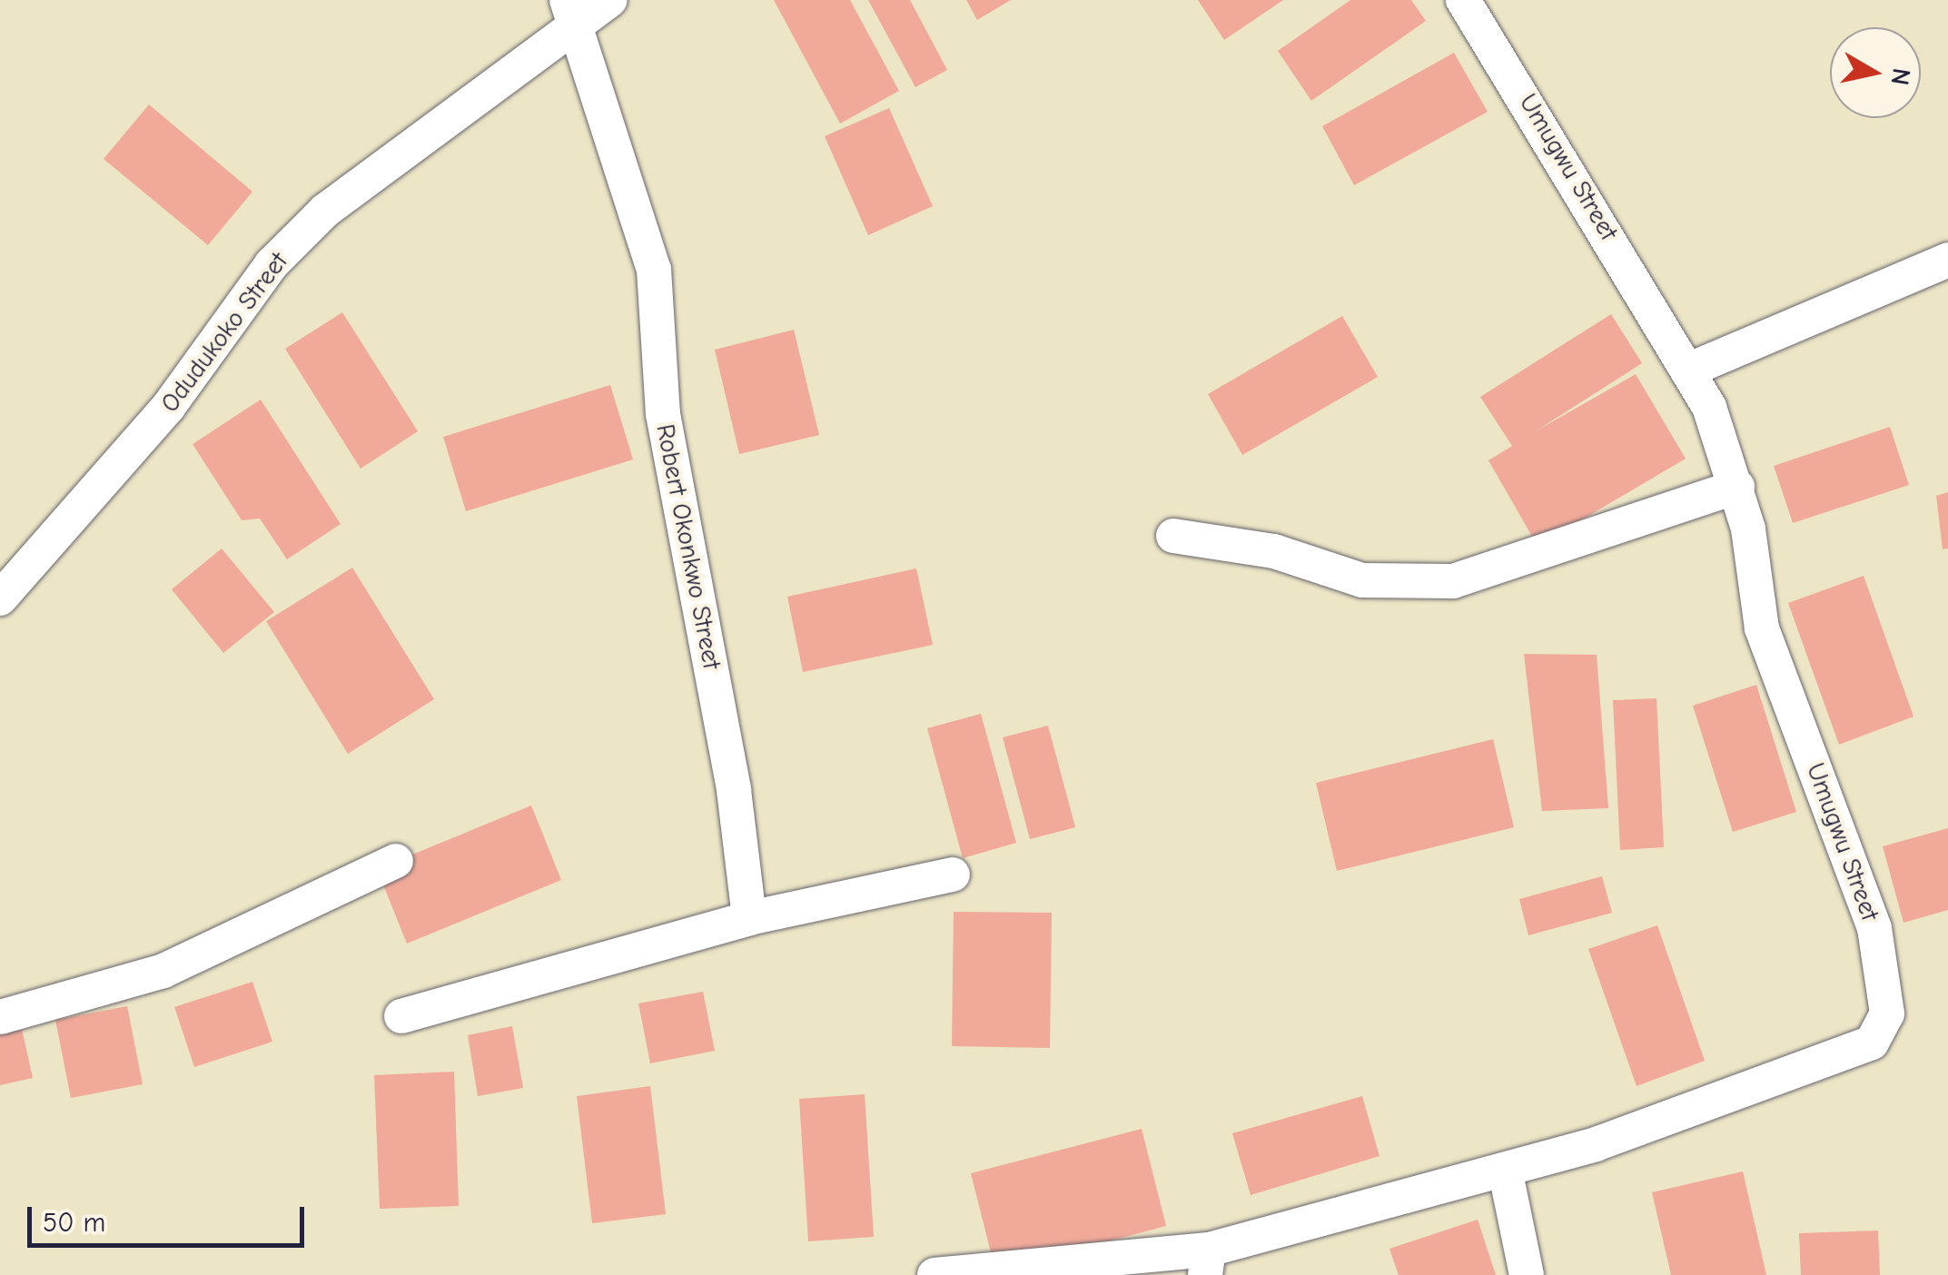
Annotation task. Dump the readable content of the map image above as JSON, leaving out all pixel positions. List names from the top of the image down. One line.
{"streets":{"street":["Umugwu Street","Odudukoko Street","Robert Okonkwo Street"]},"crossings":[["Odudukoko Street","Robert Okonkwo Street"]],"scale_bar":"50 m","north":"right"}
